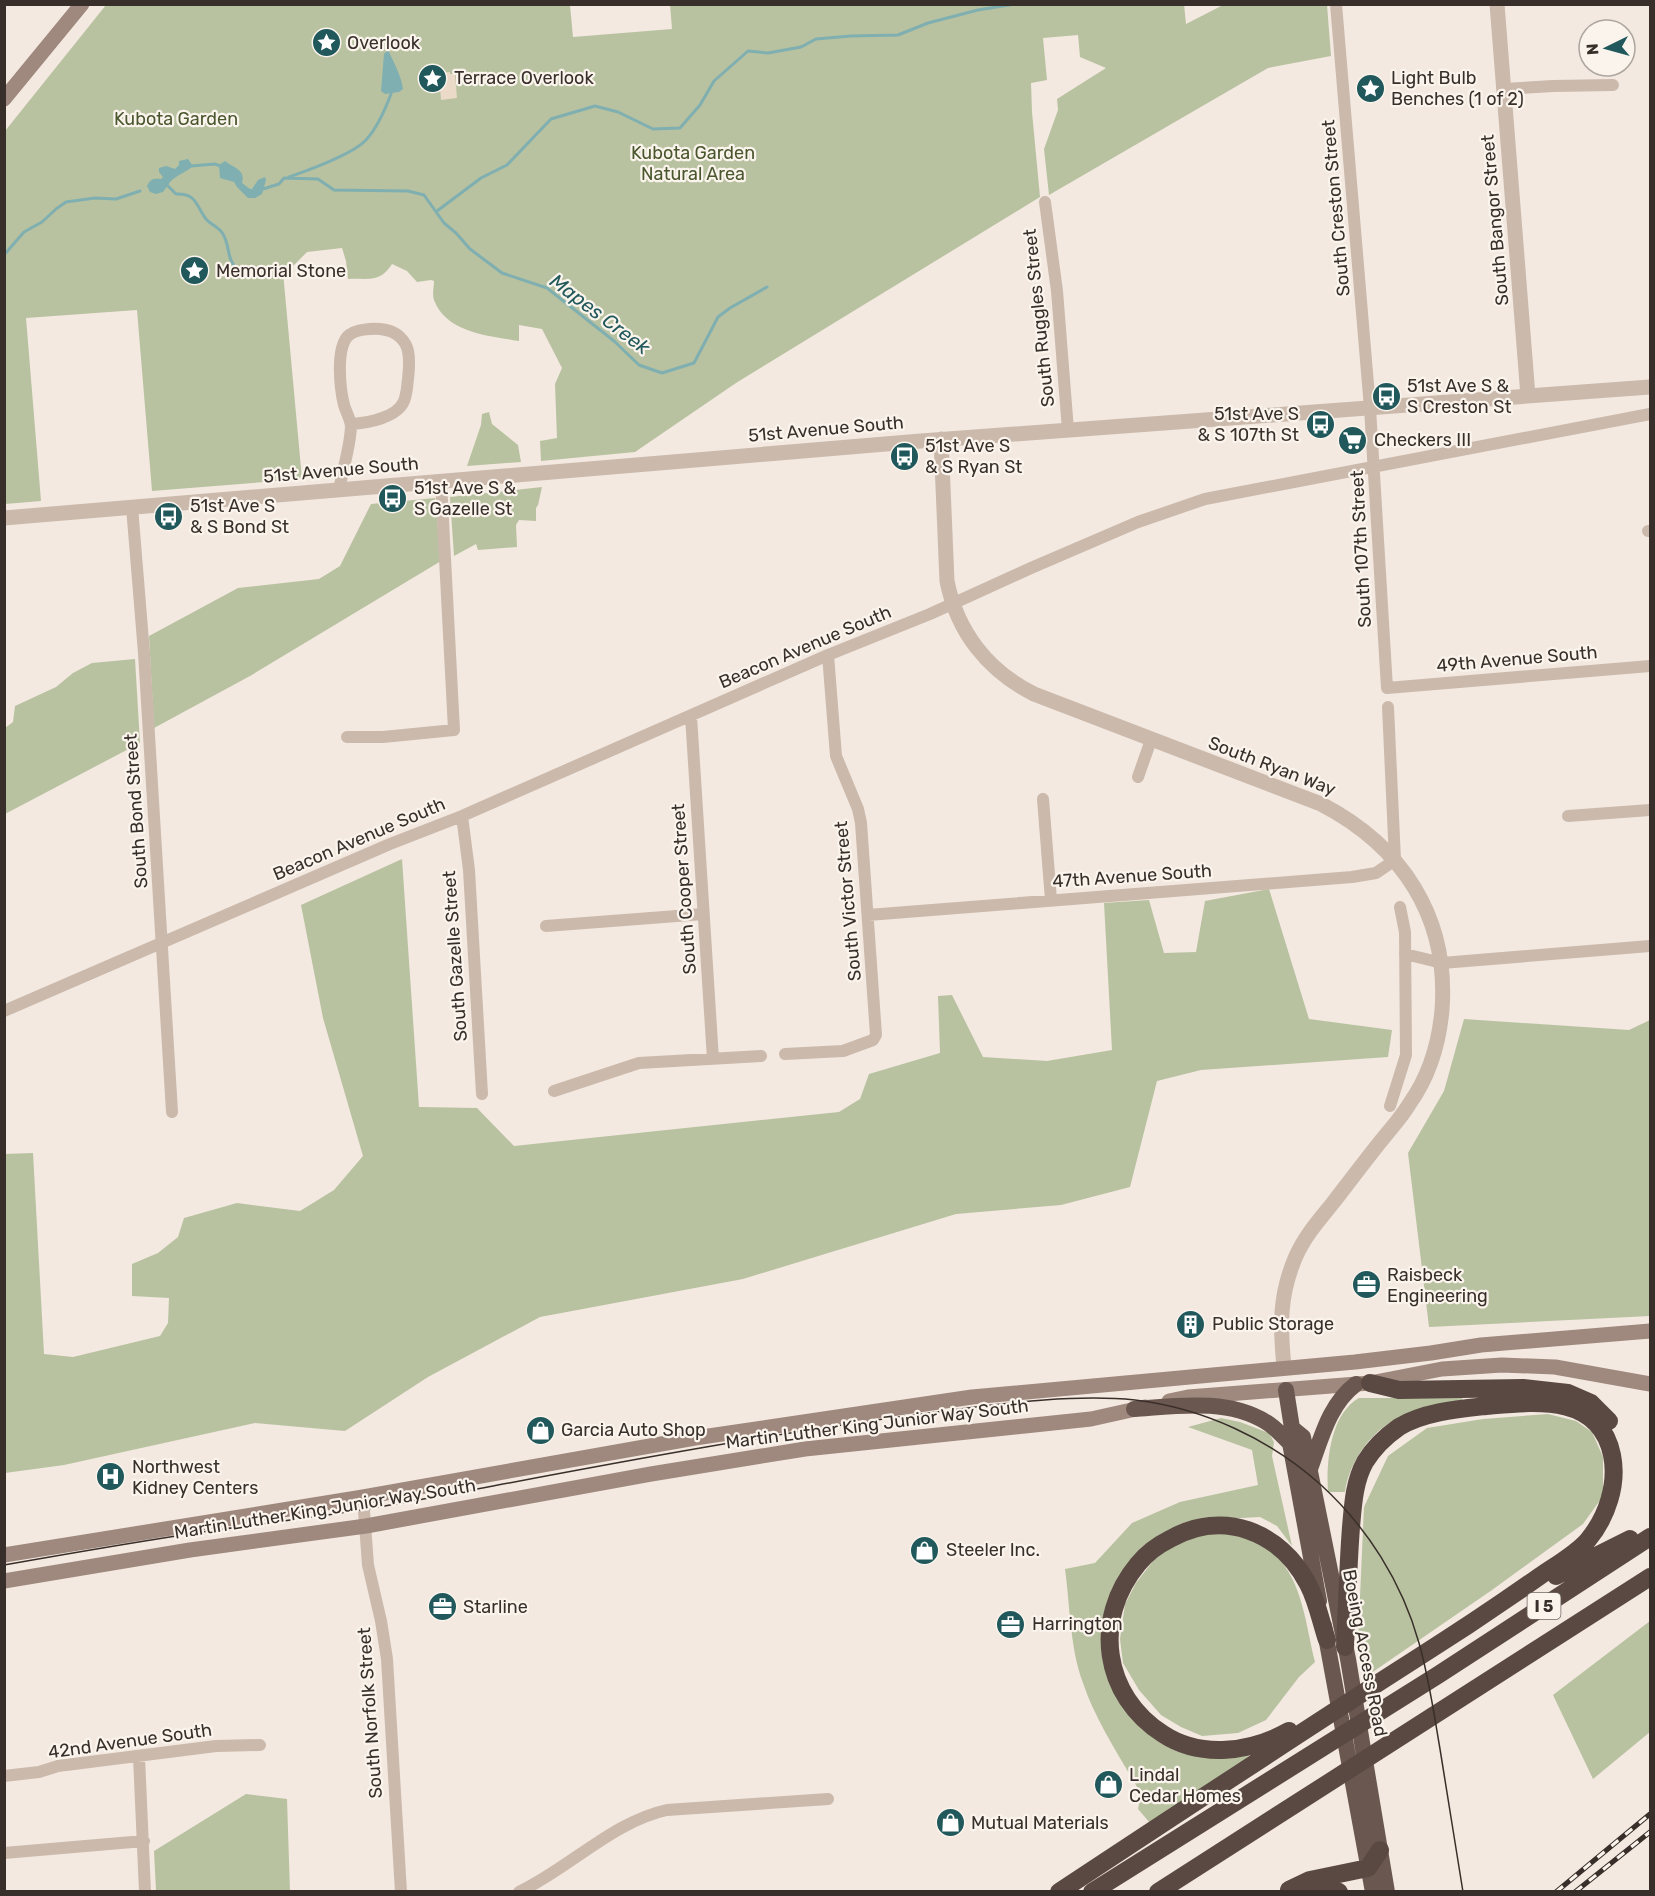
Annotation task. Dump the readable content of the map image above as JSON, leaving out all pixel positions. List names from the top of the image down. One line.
{"streets":{"highway":["I 5","Boeing Access Road"],"main road":["Martin Luther King Junior Way South"],"street":["South Creston Street","South Bangor Street","South Ruggles Street","51st Avenue South","South 107th Street","Beacon Avenue South","49th Avenue South","South Ryan Way","South Bond Street","47th Avenue South","South Cooper Street","South Victor Street","South Gazelle Street","South Norfolk Street","42nd Avenue South"]},"crossings":[["South Creston Street","51st Avenue South"],["South Creston Street","South 107th Street"],["South Bangor Street","51st Avenue South"],["South Ruggles Street","51st Avenue South"],["51st Avenue South","South 107th Street"],["51st Avenue South","South Ryan Way"],["51st Avenue South","South Bond Street"],["South 107th Street","Beacon Avenue South"],["South 107th Street","49th Avenue South"],["Beacon Avenue South","South Bond Street"],["Beacon Avenue South","South Cooper Street"],["Beacon Avenue South","South Victor Street"],["Beacon Avenue South","South Gazelle Street"],["South Ryan Way","47th Avenue South"],["South Ryan Way","Martin Luther King Junior Way South"],["South Ryan Way","Boeing Access Road"],["47th Avenue South","South Victor Street"],["Martin Luther King Junior Way South","Boeing Access Road"],["Martin Luther King Junior Way South","South Norfolk Street"]],"water":["Mapes Creek"],"parks":["Kubota Garden","Kubota Garden Natural Area"],"places":{"place":["Overlook","Terrace Overlook","Light Bulb Benches (1 of 2)","Memorial Stone"],"bus stop":["51st Ave S & S Creston St","51st Ave S & S 107th St","51st Ave S & S Ryan St","51st Ave S & S Gazelle St","51st Ave S & S Bond St"],"supermarket":["Checkers III"],"office":["Raisbeck Engineering","Starline","Harrington"],"building":["Public Storage"],"shop":["Garcia Auto Shop","Steeler Inc.","Lindal Cedar Homes","Mutual Materials"],"hospital":["Northwest Kidney Centers"]},"north":"left"}
